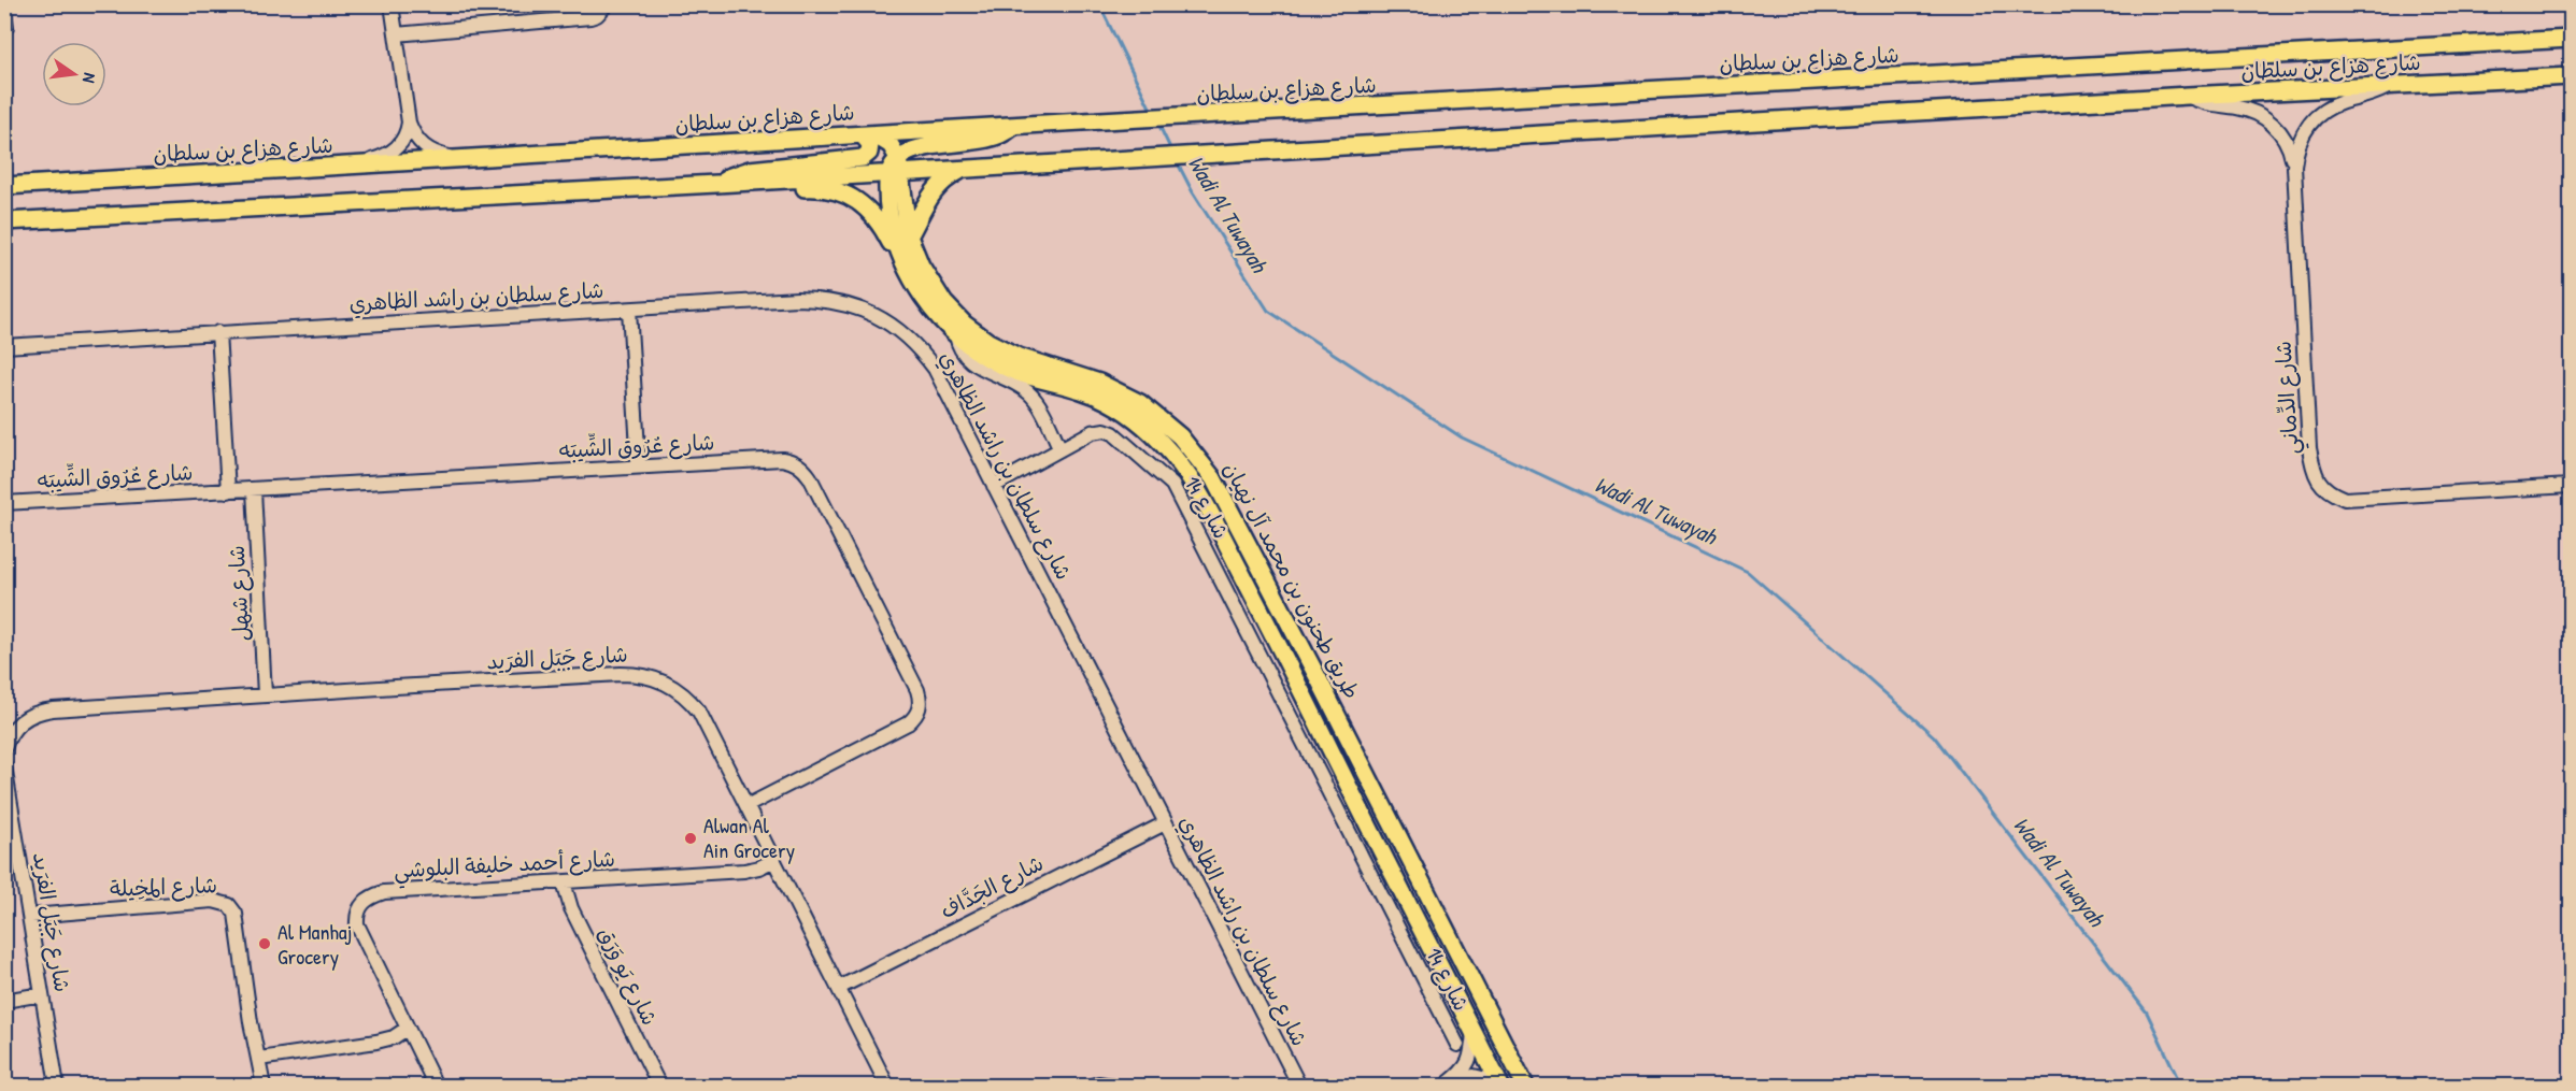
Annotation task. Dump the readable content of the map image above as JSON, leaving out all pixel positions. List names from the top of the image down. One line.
{"streets":{"main road":["شارع هزاع بن سلطان","طريق طحنون بن محمد آل نهيان"],"street":["شارع سلطان بن راشد الظاهري","شارع الدِّماني","شارع عُرُوق الشِّيبَه","شارع 14","شارع شهل","شارع جَبَل الفرَيد","شارع أحمد خليفة البلوشي","شارع المخِيلة","شارع الجَدَّاف","شارع يَو وَرَق"]},"crossings":[["شارع هزاع بن سلطان","شارع الدِّماني"],["شارع هزاع بن سلطان","طريق طحنون بن محمد آل نهيان"],["شارع سلطان بن راشد الظاهري","شارع 14"],["شارع سلطان بن راشد الظاهري","شارع الجَدَّاف"],["شارع عُرُوق الشِّيبَه","شارع شهل"],["شارع عُرُوق الشِّيبَه","شارع جَبَل الفرَيد"],["شارع شهل","شارع جَبَل الفرَيد"],["شارع جَبَل الفرَيد","شارع أحمد خليفة البلوشي"],["شارع جَبَل الفرَيد","شارع المخِيلة"],["شارع جَبَل الفرَيد","شارع الجَدَّاف"],["شارع أحمد خليفة البلوشي","شارع يَو وَرَق"]],"water":["Wadi Al Tuwayah"],"places":["Alwan Al Ain Grocery","Al Manhaj Grocery"],"north":"right"}
